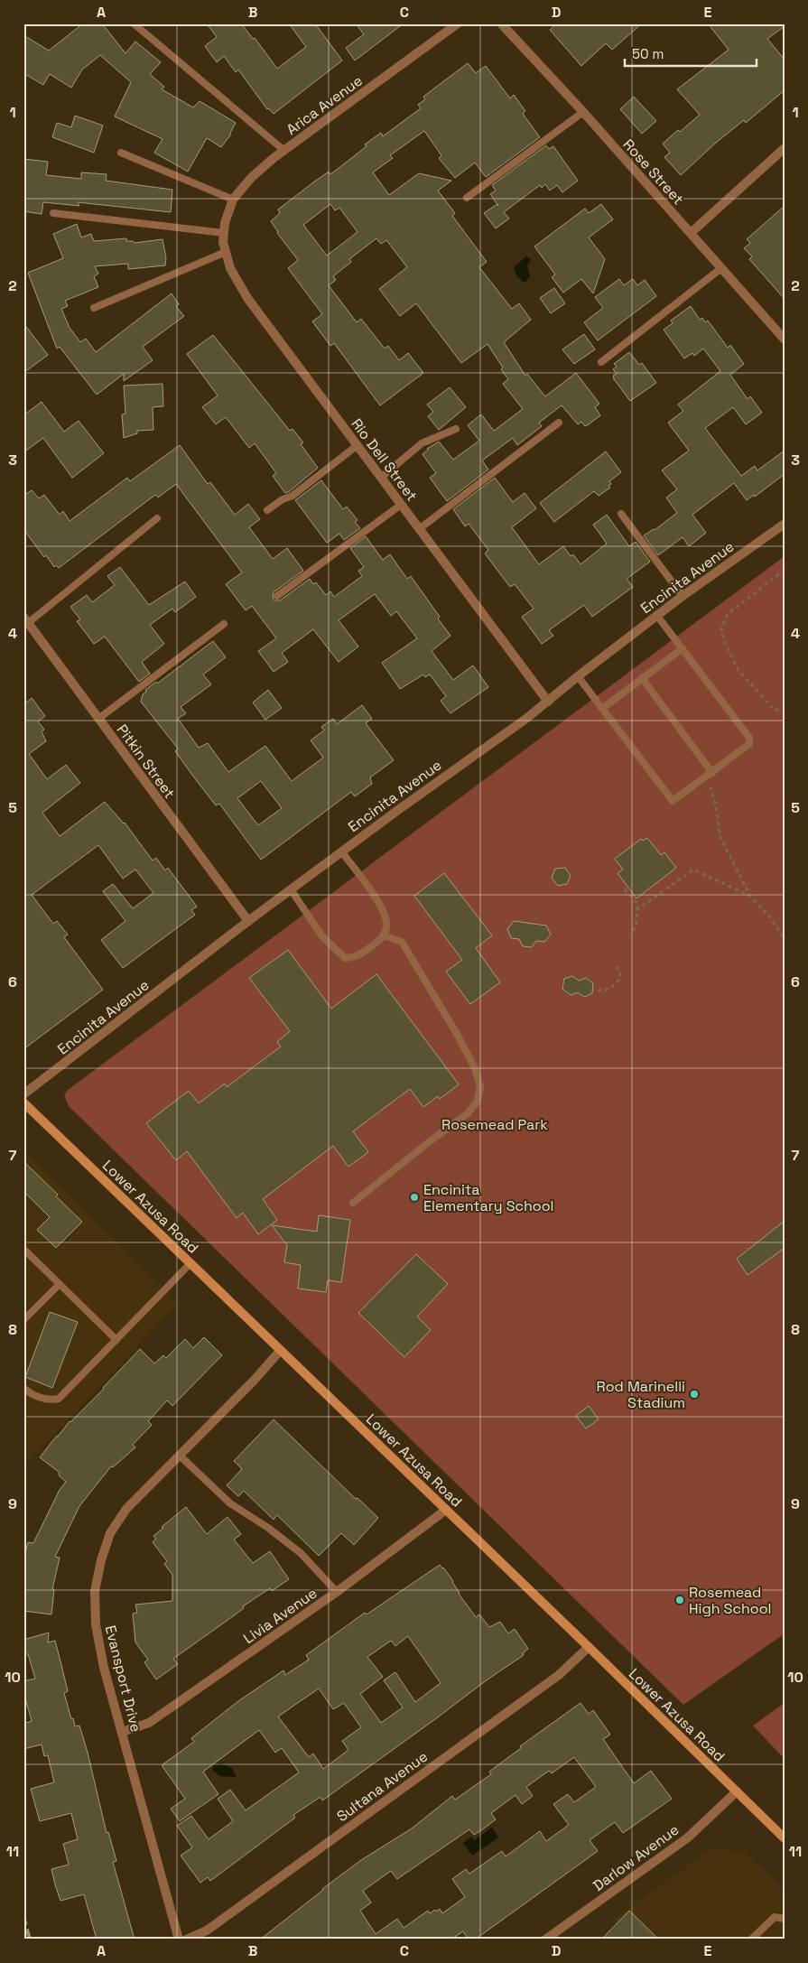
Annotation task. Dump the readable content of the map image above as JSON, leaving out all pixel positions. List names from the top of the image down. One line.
{"streets":{"main road":["Lower Azusa Road"],"street":["Arica Avenue","Rose Street","Rio Dell Street","Encinita Avenue","Pitkin Street","Livia Avenue","Evansport Drive","Sultana Avenue","Darlow Avenue"]},"crossings":[["Arica Avenue","Rio Dell Street"],["Rio Dell Street","Encinita Avenue"],["Encinita Avenue","Pitkin Street"],["Lower Azusa Road","Livia Avenue"],["Lower Azusa Road","Evansport Drive"],["Lower Azusa Road","Sultana Avenue"],["Lower Azusa Road","Darlow Avenue"],["Livia Avenue","Evansport Drive"]],"parks":["Rosemead Park"],"places":["Encinita Elementary School","Rod Marinelli Stadium","Rosemead High School"],"scale_bar":"50 m","grid":{"columns":["A","B","C","D","E"],"rows":["1","2","3","4","5","6","7","8","9","10","11"]}}
